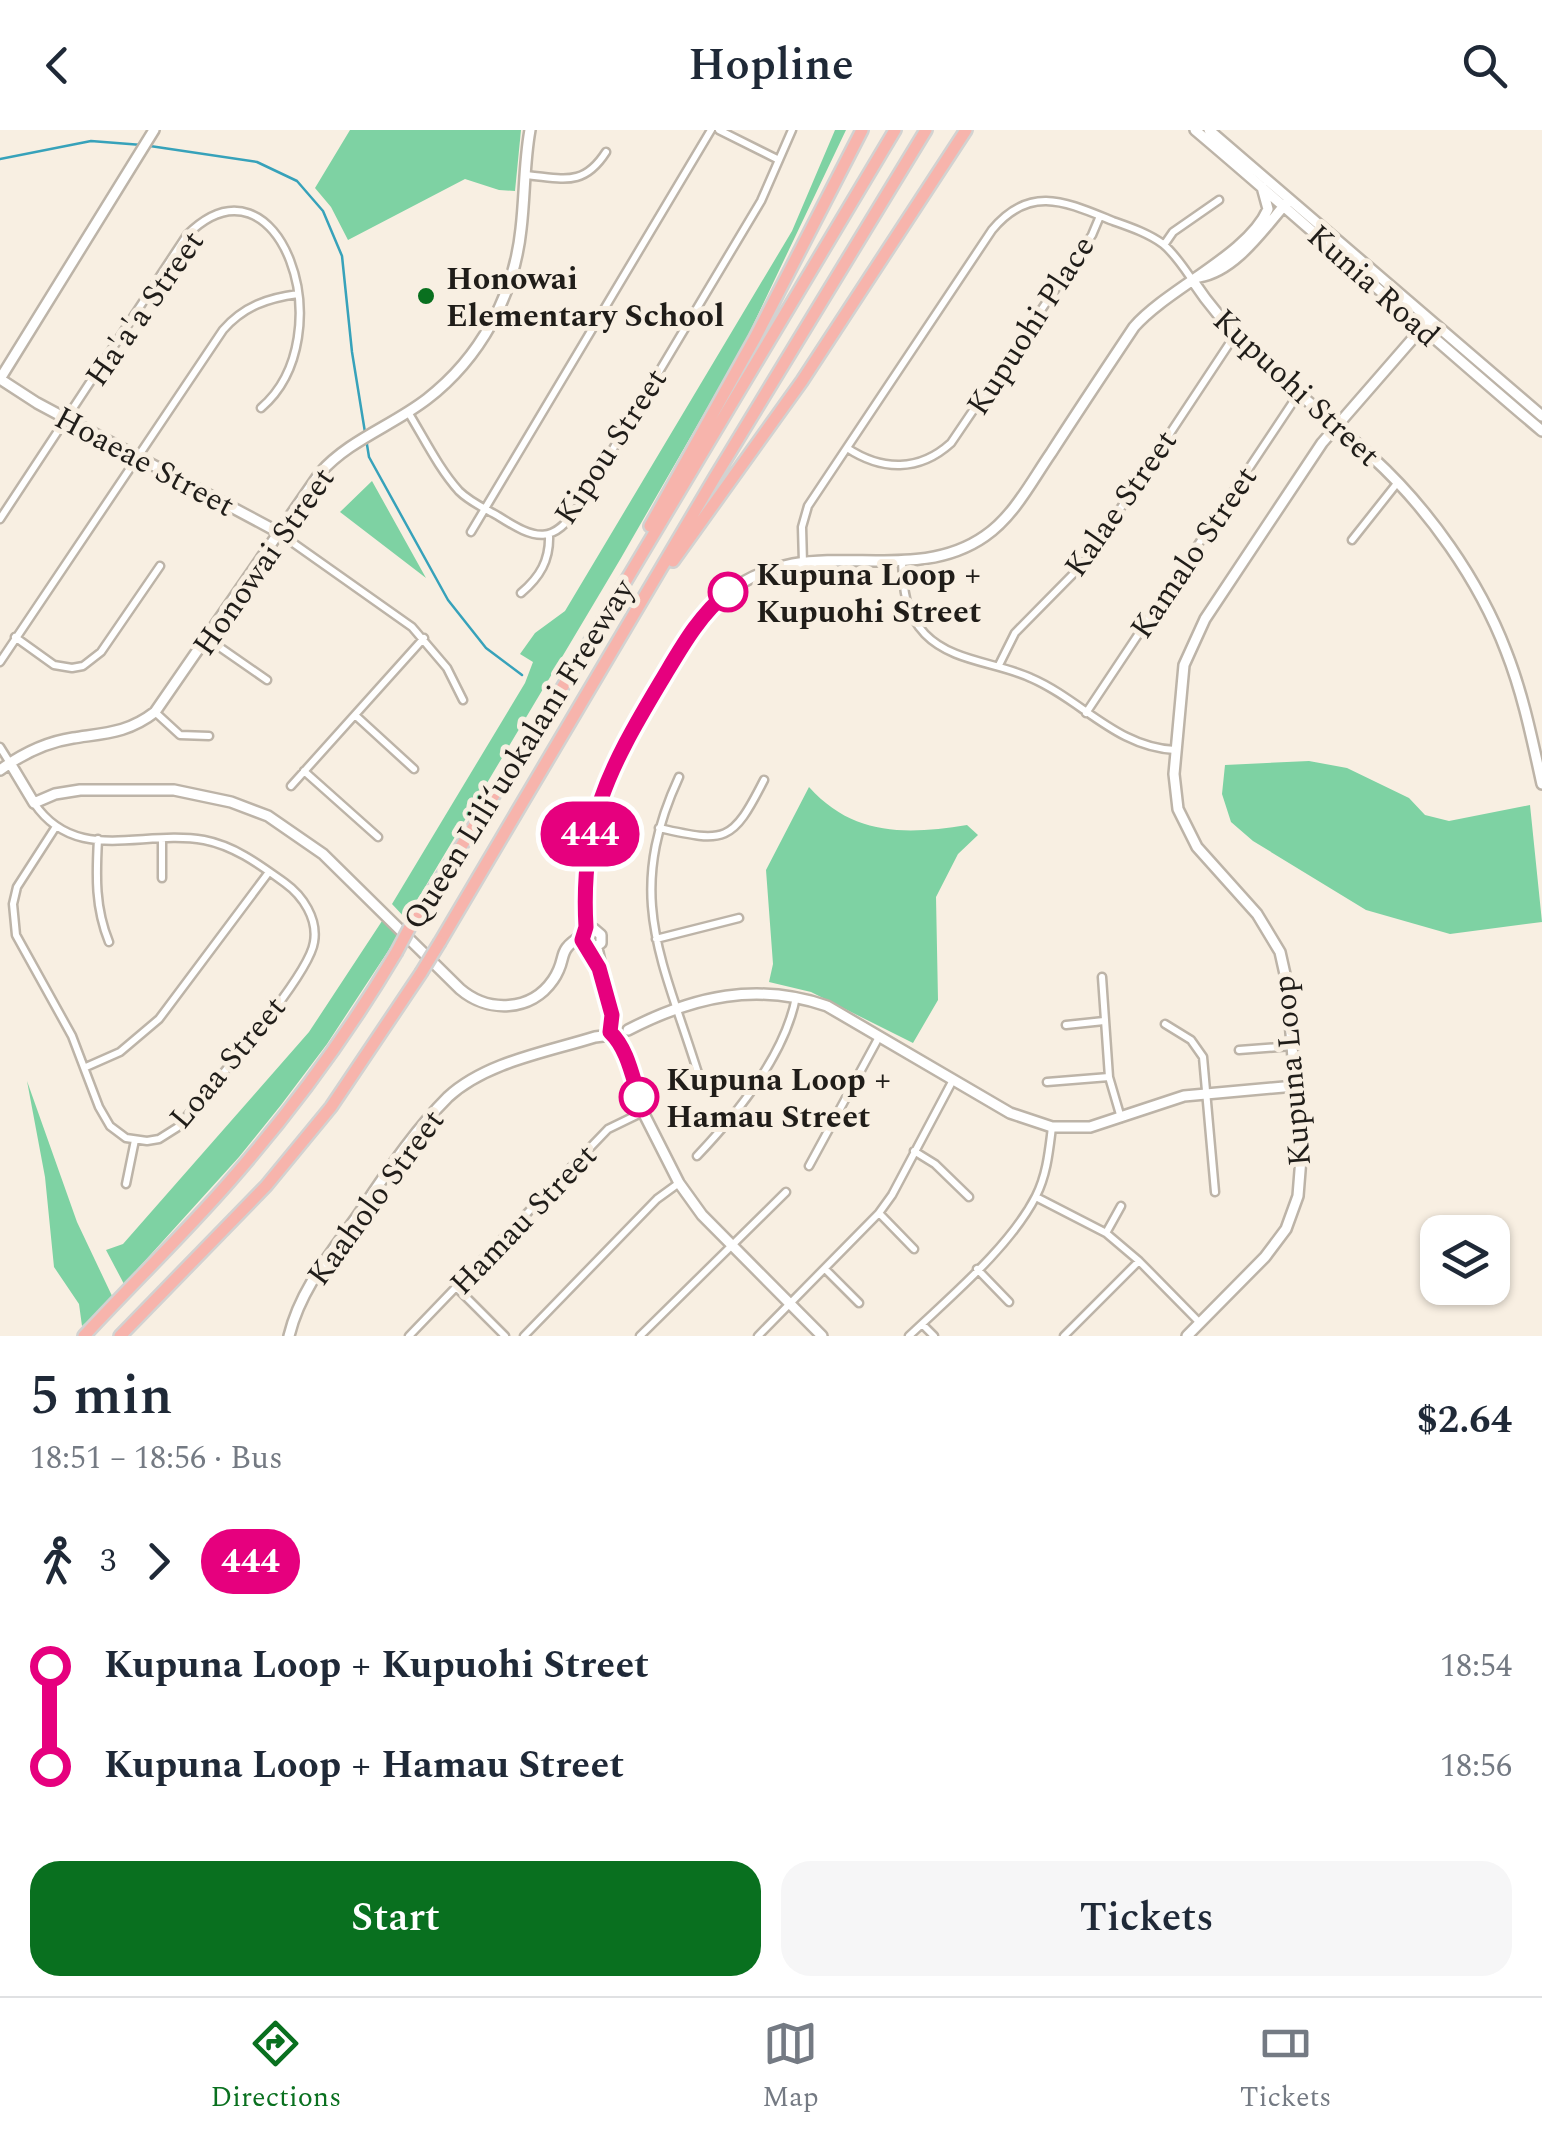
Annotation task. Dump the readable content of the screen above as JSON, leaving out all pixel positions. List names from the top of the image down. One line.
{"streets":{"highway":["Queen Liliʻuokalani Freeway"],"street":["Kunia Road","Ha'a'a Street","Kupuohi Place","Kupuohi Street","Kipou Street","Hoaeae Street","Kalae Street","Kamalo Street","Honowai Street","Loaa Street","Kupuna Loop","Kaaholo Street","Hamau Street"]},"crossings":[["Kunia Road","Kupuna Loop"],["Ha'a'a Street","Hoaeae Street"],["Kupuohi Place","Kupuohi Street"],["Kupuohi Street","Kalae Street"],["Kupuohi Street","Kamalo Street"],["Kupuohi Street","Kupuna Loop"],["Kipou Street","Honowai Street"],["Hoaeae Street","Honowai Street"],["Kupuna Loop","Kaaholo Street"]],"places":["Honowai Elementary School","Kupuna Loop + Kupuohi Street","Kupuna Loop + Hamau Street"],"lines":["bus line 444"],"page":{"header":"Hopline","on_map":"444","heading":["5 min","18:51 – 18:56 · Bus","$2.64"],"legs":["3","444"],"list":[{"name":"Kupuna Loop + Kupuohi Street","value":"18:54"},{"name":"Kupuna Loop + Hamau Street","value":"18:56"}],"buttons":["Start","Tickets"],"tabs":["Directions","Map","Tickets"]}}
